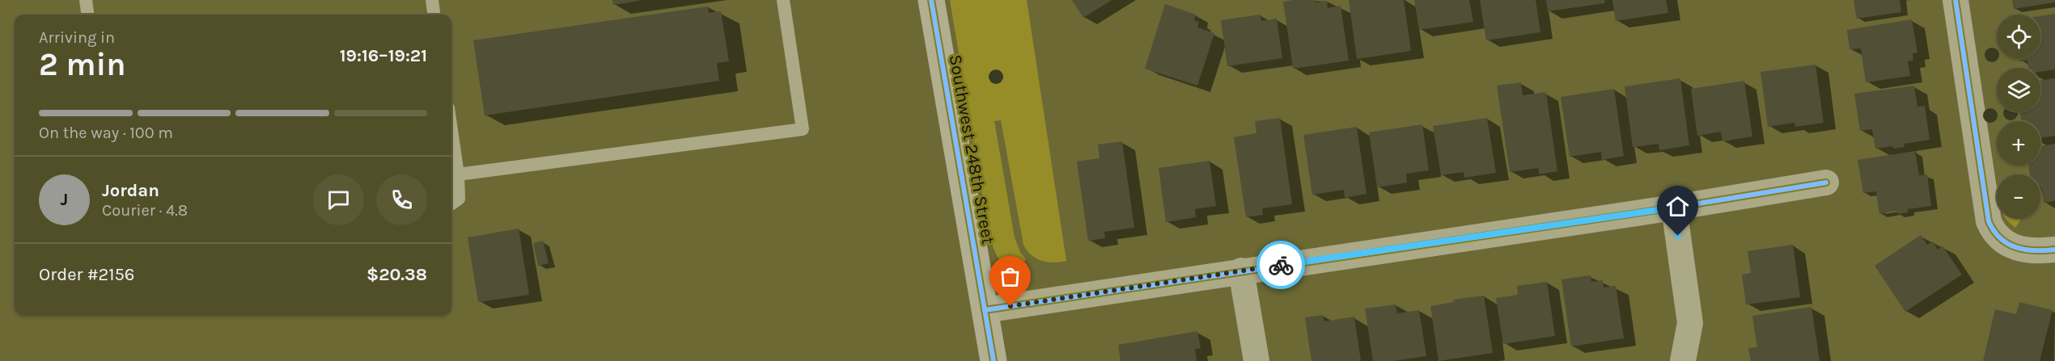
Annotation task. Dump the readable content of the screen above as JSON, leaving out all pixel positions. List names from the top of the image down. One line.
{"streets":{"street":["Southwest 248th Street"]},"page":{"map_buttons":["+","−"],"heading":["2 min","Arriving in","19:16–19:21"],"panel":["Jordan","Courier · 4.8","Order #2156","$20.38"],"bar":"On the way · 100 m","round":"J"}}
